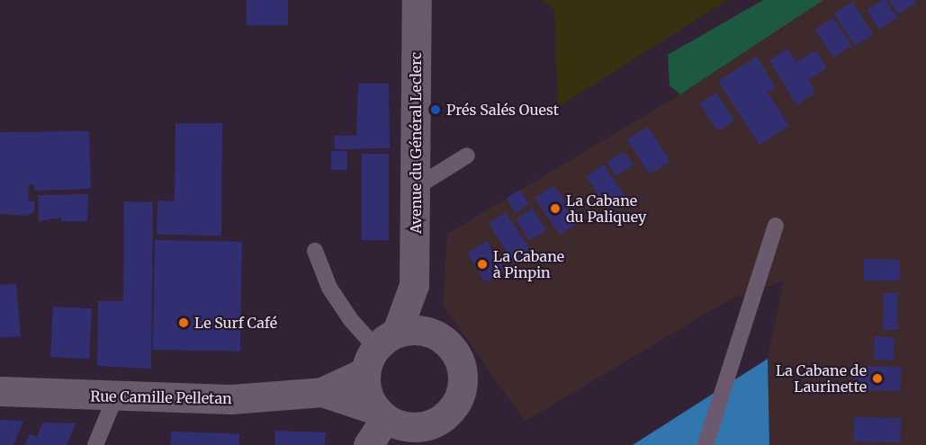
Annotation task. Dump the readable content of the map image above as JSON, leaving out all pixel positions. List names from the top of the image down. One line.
{"streets":{"main road":["Avenue du Général Leclerc","Rue Camille Pelletan"]},"crossings":[["Avenue du Général Leclerc","Rue Camille Pelletan"]],"places":["Prés Salés Ouest","La Cabane du Paliquey","La Cabane à Pinpin","Le Surf Café","La Cabane de Laurinette"]}
